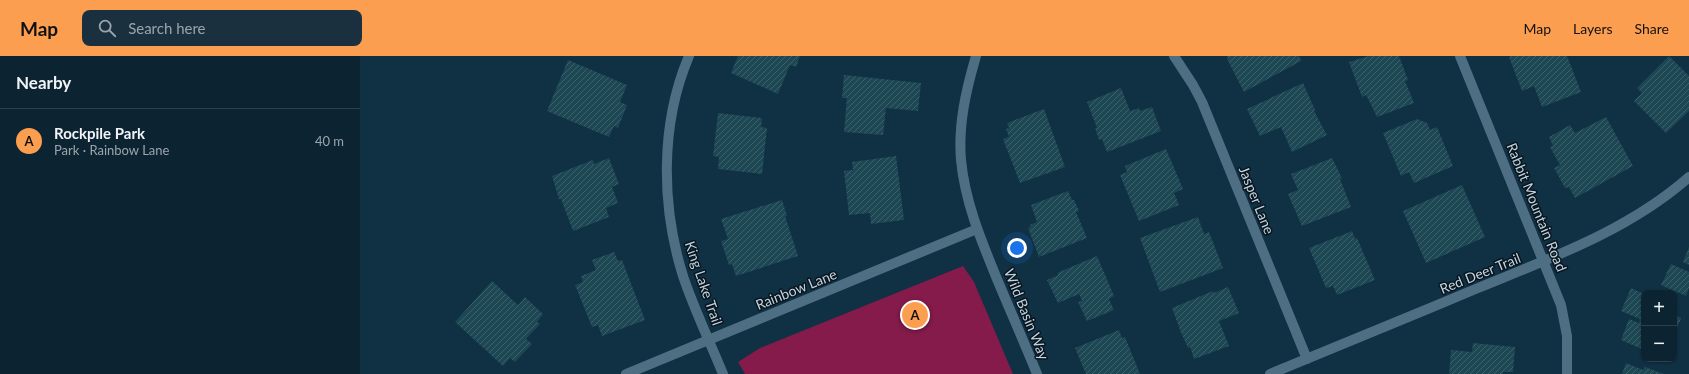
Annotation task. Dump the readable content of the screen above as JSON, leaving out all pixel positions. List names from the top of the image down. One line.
{"streets":{"street":["Jasper Lane","Rabbit Mountain Road","Red Deer Trail","King Lake Trail","Rainbow Lane","Wild Basin Way"]},"crossings":[["Jasper Lane","Red Deer Trail"],["Rabbit Mountain Road","Red Deer Trail"],["King Lake Trail","Rainbow Lane"],["Rainbow Lane","Wild Basin Way"]],"page":{"header":"Map","search":"Search here","nav":["Map","Layers","Share"],"heading":"Nearby","list":[{"mark":"A","name":"Rockpile Park","note":"Park · Rainbow Lane","value":"40 m"}],"map_buttons":["+","−"],"pins":"A"}}
